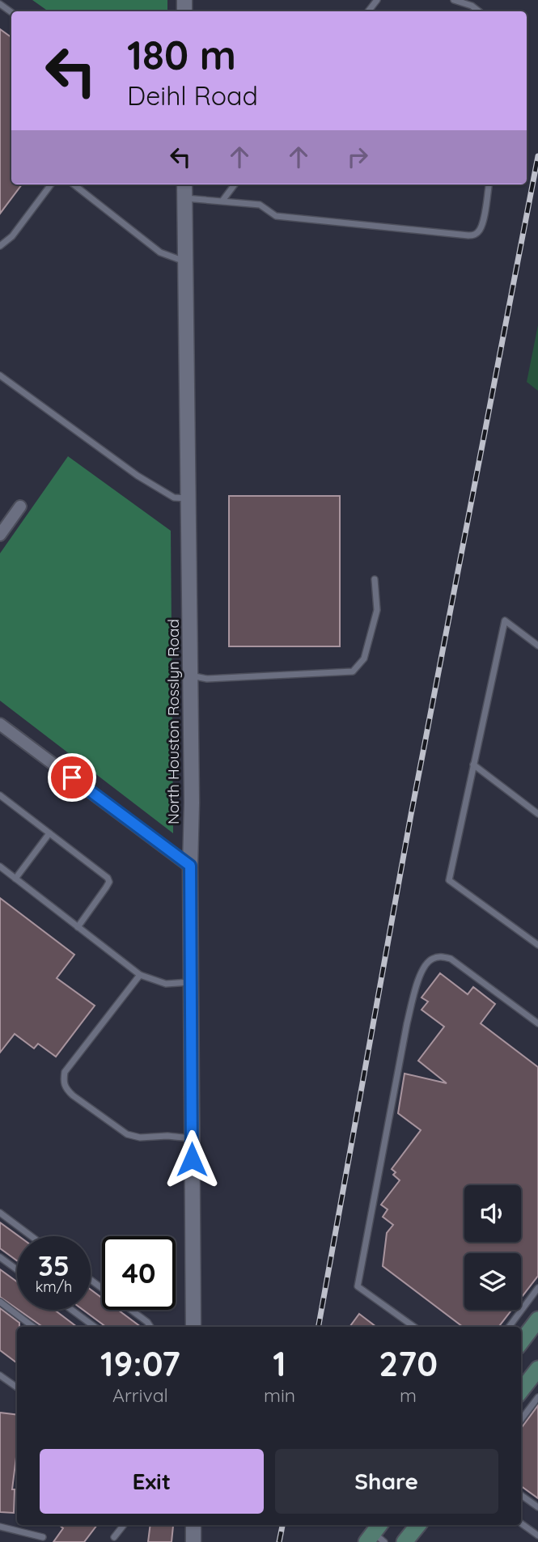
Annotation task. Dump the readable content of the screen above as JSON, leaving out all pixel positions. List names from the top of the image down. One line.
{"streets":{"street":["North Houston Rosslyn Road"]},"page":{"turn":["180 m","Deihl Road"],"speed":"35 km/h","limit":"40","eta":["19:07","Arrival","1","min","270","m"],"buttons":["Exit","Share"]}}
